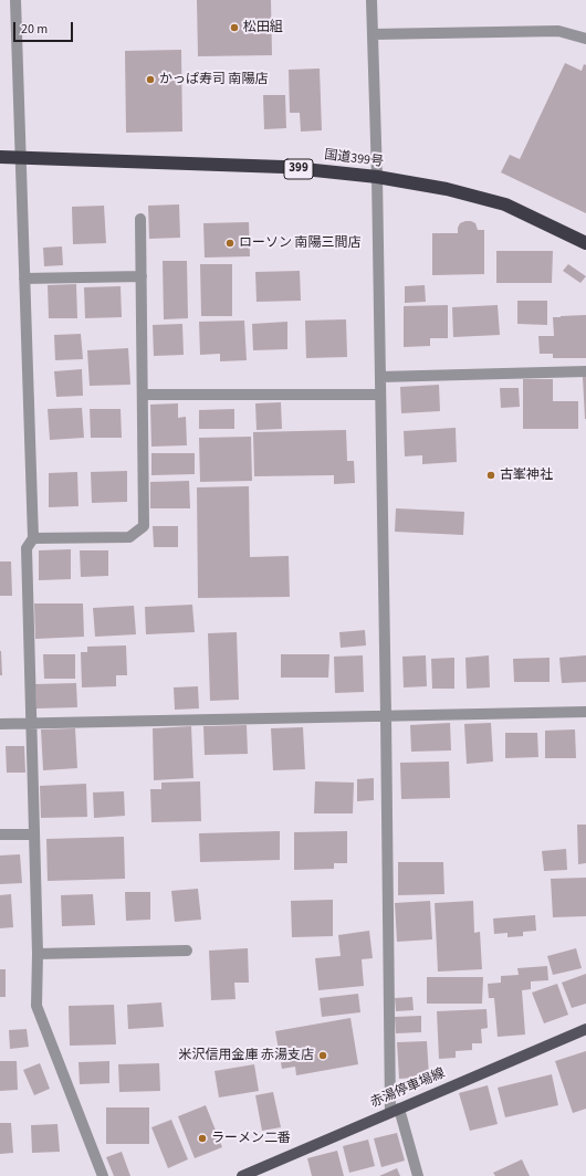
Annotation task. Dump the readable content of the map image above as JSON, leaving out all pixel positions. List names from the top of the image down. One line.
{"streets":{"highway":["国道399号","399"],"main road":["赤湯停車場線"]},"places":["松田組","かっぱ寿司 南陽店","ローソン 南陽三間店","古峯神社","米沢信用金庫 赤湯支店","ラーメン二番"],"scale_bar":"20 m"}
